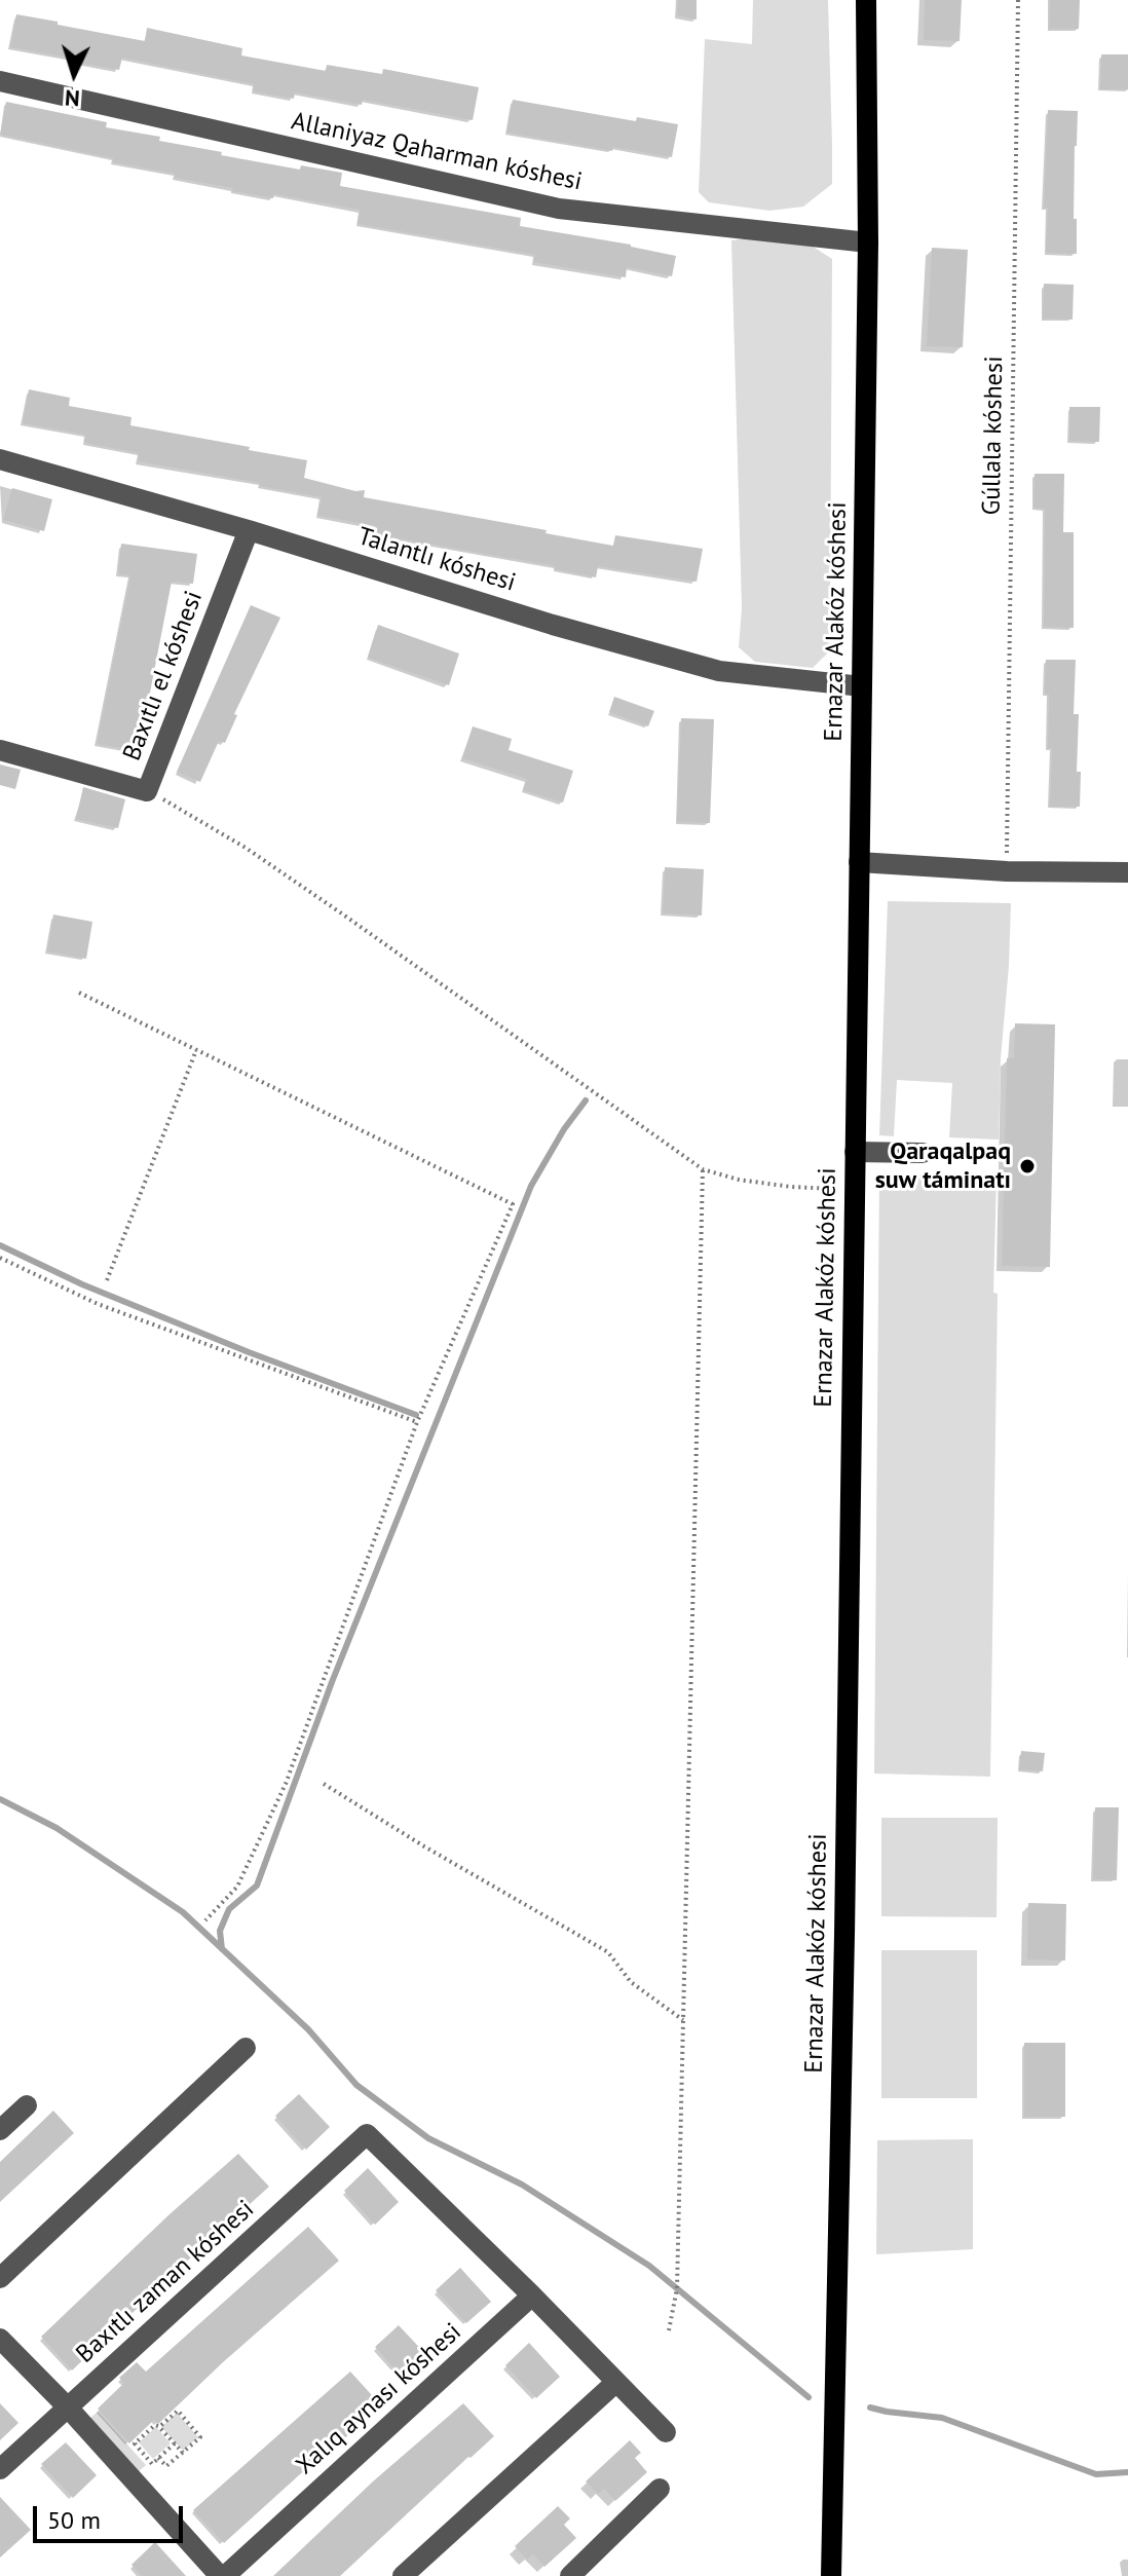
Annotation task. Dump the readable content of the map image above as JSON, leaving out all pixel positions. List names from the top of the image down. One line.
{"streets":{"main road":["Ernazar Alakóz kóshesi"],"street":["Allaniyaz Qaharman kóshesi","Talantlı kóshesi","Baxıtlı el kóshesi","Baxıtlı zaman kóshesi","Xalıq aynası kóshesi"],"path":["Gúllala kóshesi"]},"crossings":[["Allaniyaz Qaharman kóshesi","Ernazar Alakóz kóshesi"],["Talantlı kóshesi","Ernazar Alakóz kóshesi"],["Talantlı kóshesi","Baxıtlı el kóshesi"],["Baxıtlı zaman kóshesi","Xalıq aynası kóshesi"]],"places":["Qaraqalpaq suw táminatı"],"scale_bar":"50 m","north":"bottom"}
